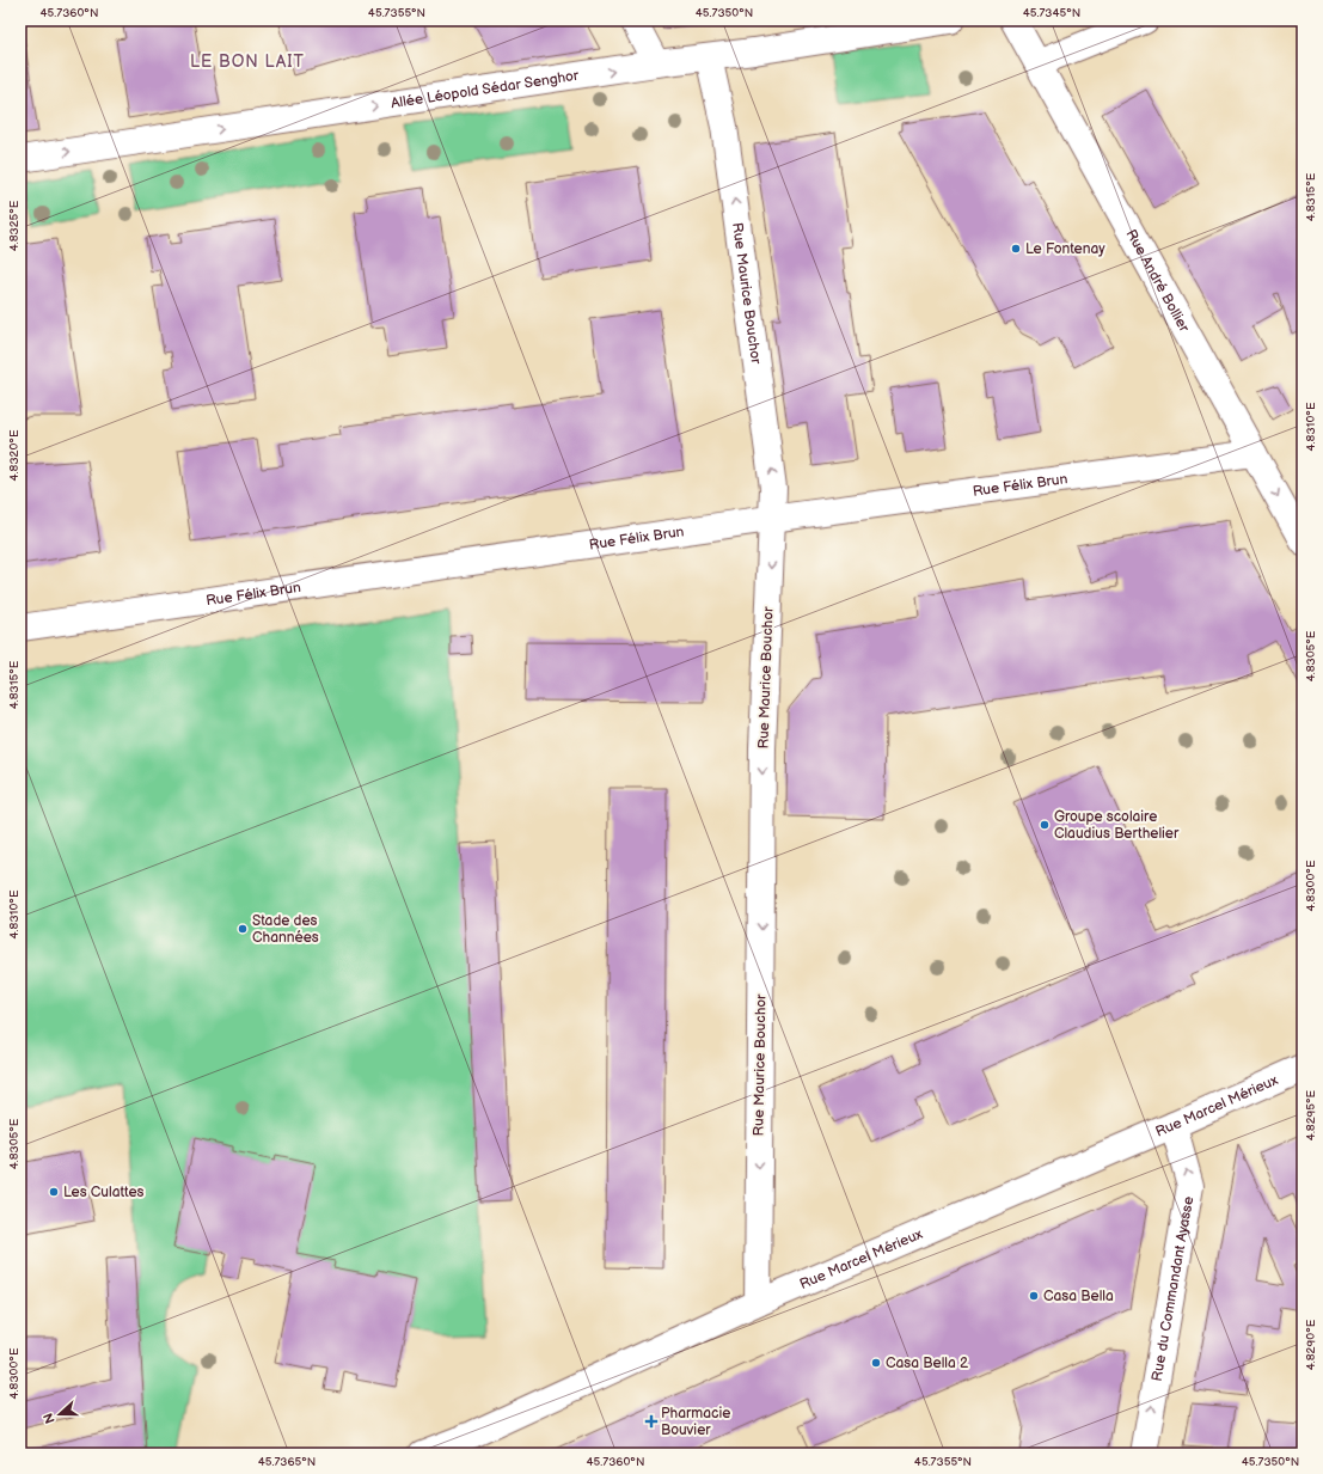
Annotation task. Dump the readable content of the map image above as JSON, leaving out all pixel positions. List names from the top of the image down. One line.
{"streets":{"street":["Allée Léopold Sédar Senghor","Rue André Bollier","Rue Maurice Bouchor","Rue Félix Brun","Rue Marcel Mérieux","Rue du Commandant Ayasse"]},"crossings":[["Allée Léopold Sédar Senghor","Rue Maurice Bouchor"],["Rue André Bollier","Rue Félix Brun"],["Rue Maurice Bouchor","Rue Félix Brun"],["Rue Maurice Bouchor","Rue Marcel Mérieux"],["Rue Marcel Mérieux","Rue du Commandant Ayasse"]],"one_way":["Allée Léopold Sédar Senghor","Rue du Commandant Ayasse"],"districts":["LE BON LAIT"],"places":{"other":["Le Fontenay","Groupe scolaire Claudius Berthelier","Stade des Channées","Les Culattes","Casa Bella","Casa Bella 2"],"health":["Pharmacie Bouvier"]},"north":"left","coordinates":["45.7360°N","45.7355°N","45.7350°N","45.7345°N","4.8315°E","4.8325°E","4.8310°E","4.8320°E","4.8305°E","4.8300°E","4.8295°E","4.8290°E","45.7365°N"]}
